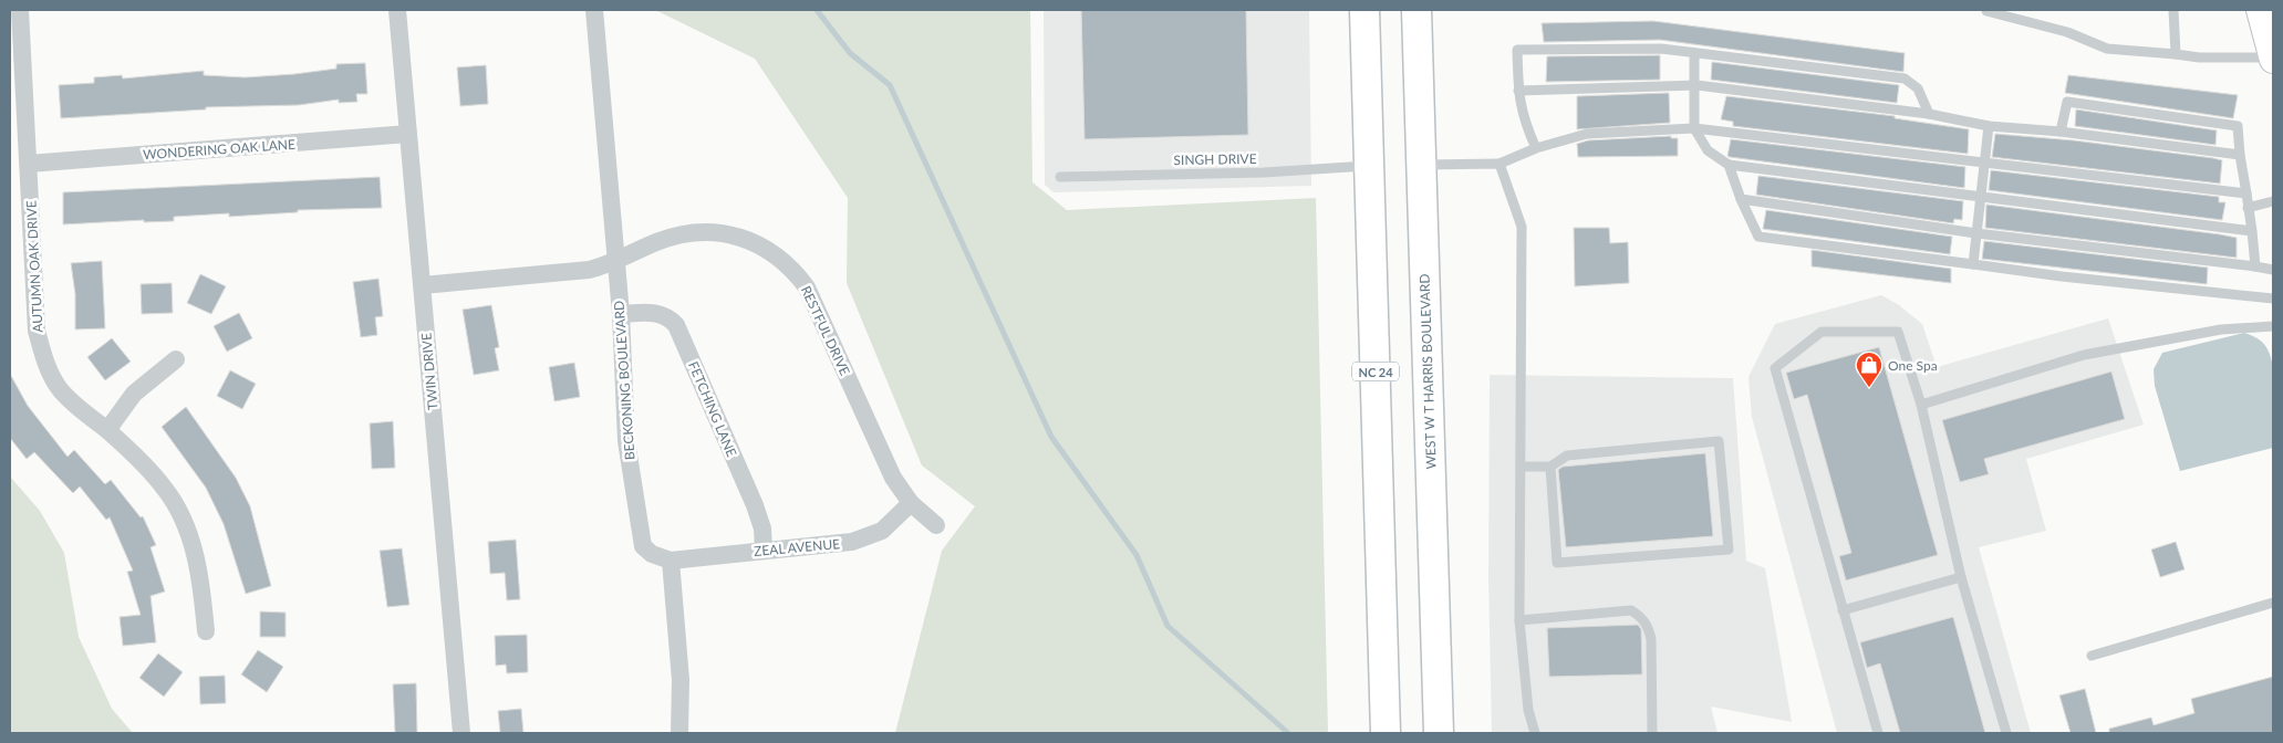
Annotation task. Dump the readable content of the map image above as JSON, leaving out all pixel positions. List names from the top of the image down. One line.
{"streets":{"main road":["NC 24","WEST W T HARRIS BOULEVARD"],"street":["WONDERING OAK LANE","AUTUMN OAK DRIVE","RESTFUL DRIVE","TWIN DRIVE","BECKONING BOULEVARD","FETCHING LANE","ZEAL AVENUE"],"lane":["SINGH DRIVE"]},"crossings":[["WONDERING OAK LANE","AUTUMN OAK DRIVE"],["WONDERING OAK LANE","TWIN DRIVE"],["SINGH DRIVE","NC 24"],["RESTFUL DRIVE","TWIN DRIVE"],["RESTFUL DRIVE","BECKONING BOULEVARD"],["RESTFUL DRIVE","ZEAL AVENUE"],["BECKONING BOULEVARD","FETCHING LANE"],["BECKONING BOULEVARD","ZEAL AVENUE"],["FETCHING LANE","ZEAL AVENUE"]],"places":{"shop":["One Spa"]}}
